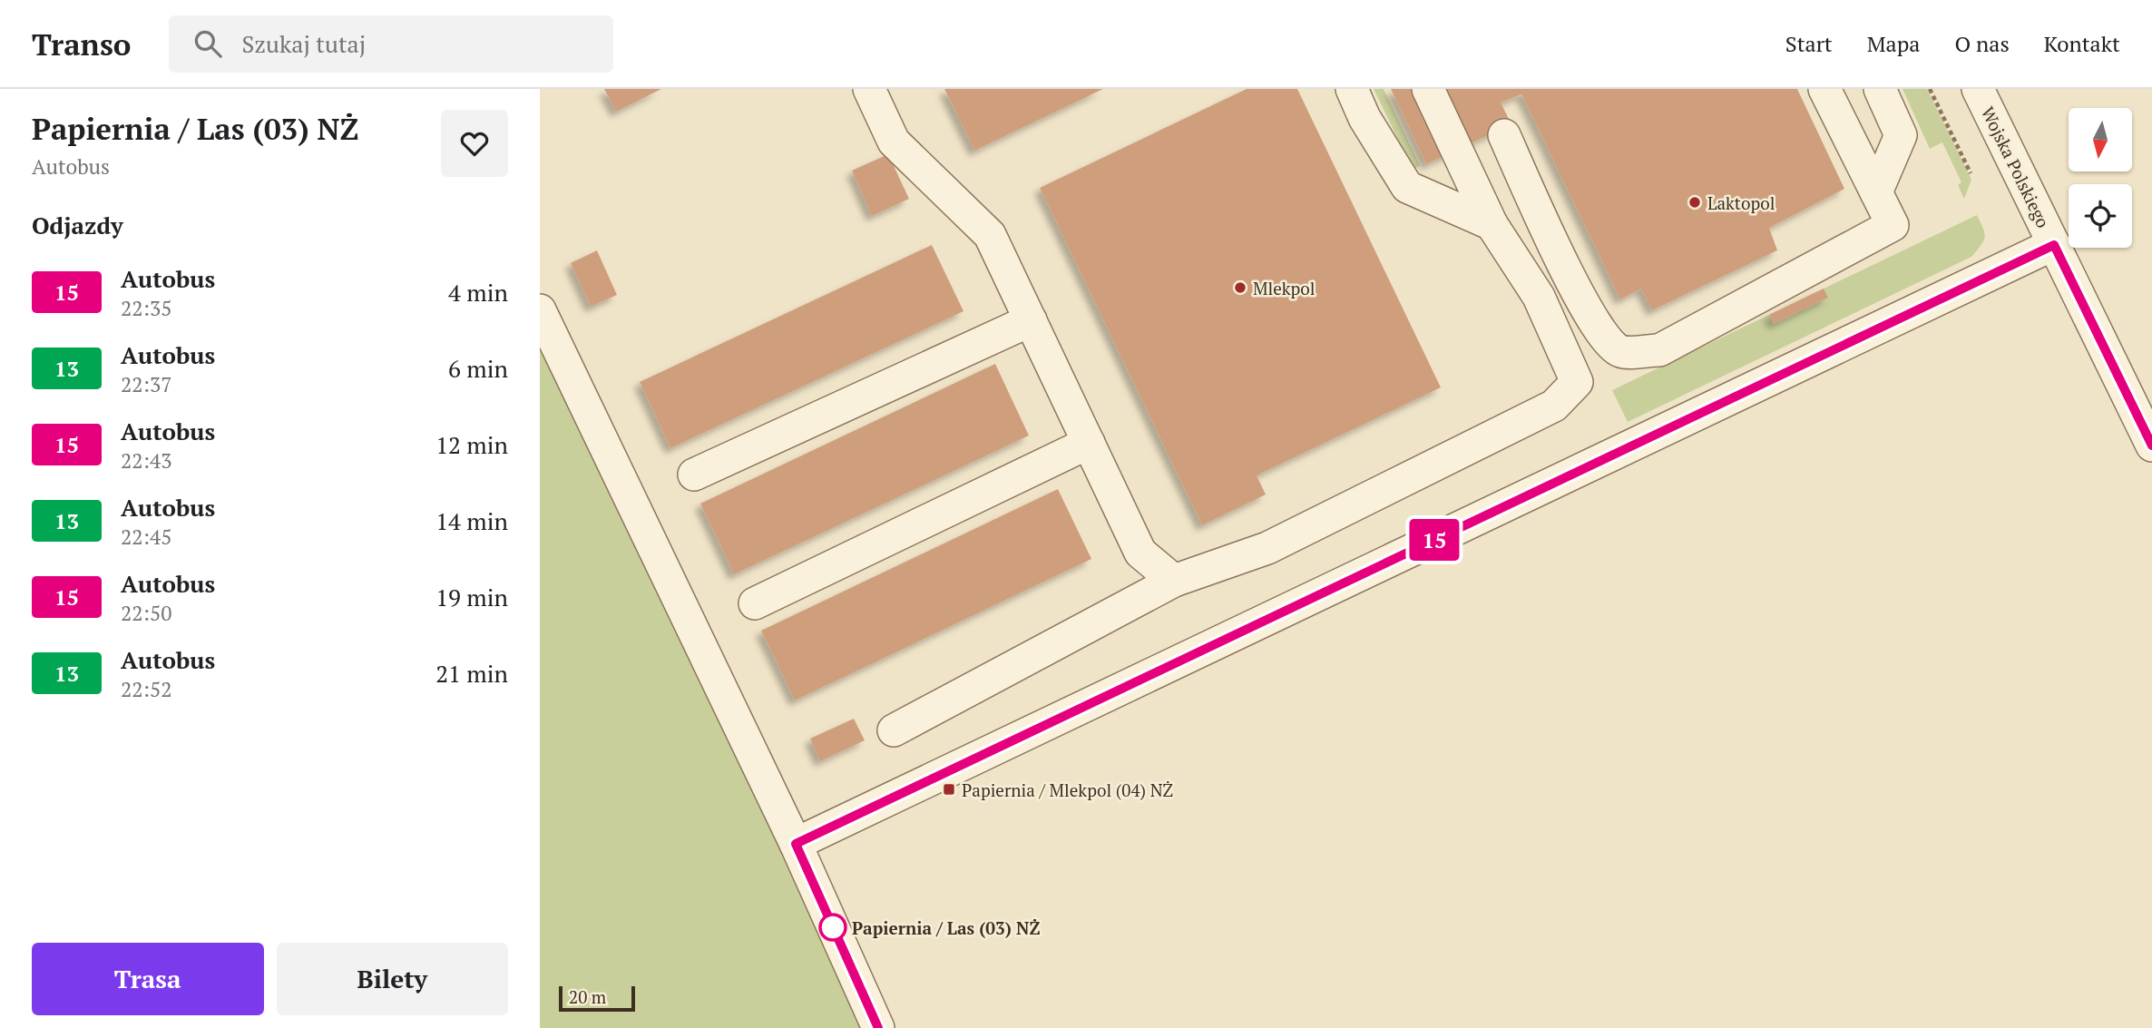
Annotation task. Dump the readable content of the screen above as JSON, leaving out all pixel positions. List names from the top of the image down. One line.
{"streets":{"street":["Wojska Polskiego"]},"places":{"other":["Laktopol","Mlekpol","Papiernia / Las (03) NŻ"],"transit":["Papiernia / Mlekpol (04) NŻ"]},"lines":["bus line 15"],"scale_bar":"20 m","north":"bottom","page":{"header":"Transo","search":"Szukaj tutaj","nav":["Start","Mapa","O nas","Kontakt"],"heading":[["Papiernia / Las (03) NŻ","Autobus"],"Odjazdy"],"on_map":"15","list":[{"mark":"15","name":"Autobus","note":"22:35","value":"4 min"},{"mark":"13","name":"Autobus","note":"22:37","value":"6 min"},{"mark":"15","name":"Autobus","note":"22:43","value":"12 min"},{"mark":"13","name":"Autobus","note":"22:45","value":"14 min"},{"mark":"15","name":"Autobus","note":"22:50","value":"19 min"},{"mark":"13","name":"Autobus","note":"22:52","value":"21 min"}],"buttons":["Trasa","Bilety"],"scale":"20 m"}}
